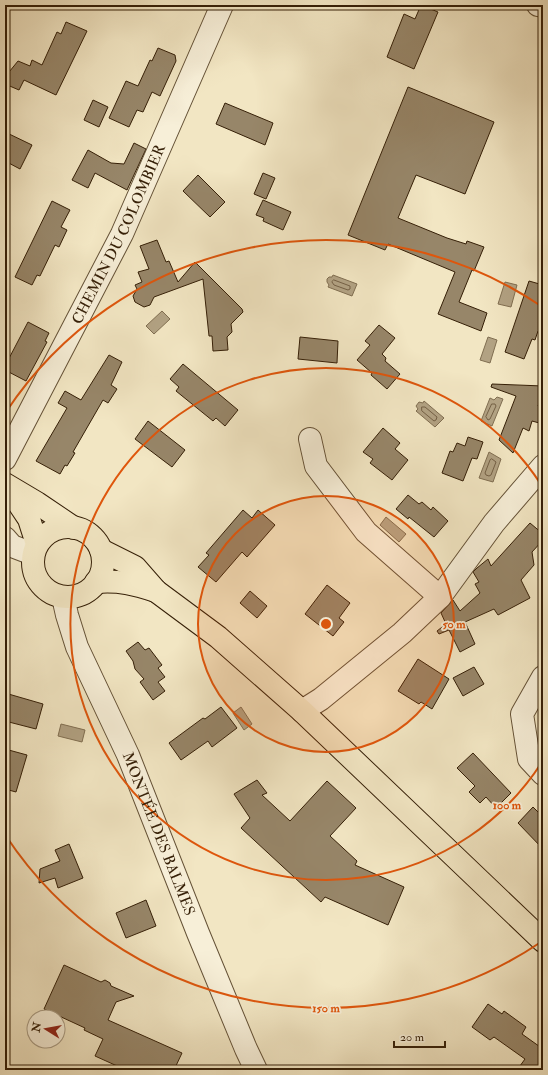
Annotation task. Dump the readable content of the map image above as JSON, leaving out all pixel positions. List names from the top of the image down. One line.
{"streets":{"street":["CHEMIN DU COLOMBIER","MONTÉE DES BALMES"]},"scale_bar":"20 m","north":"left","rings":["50 m","100 m","150 m"]}
